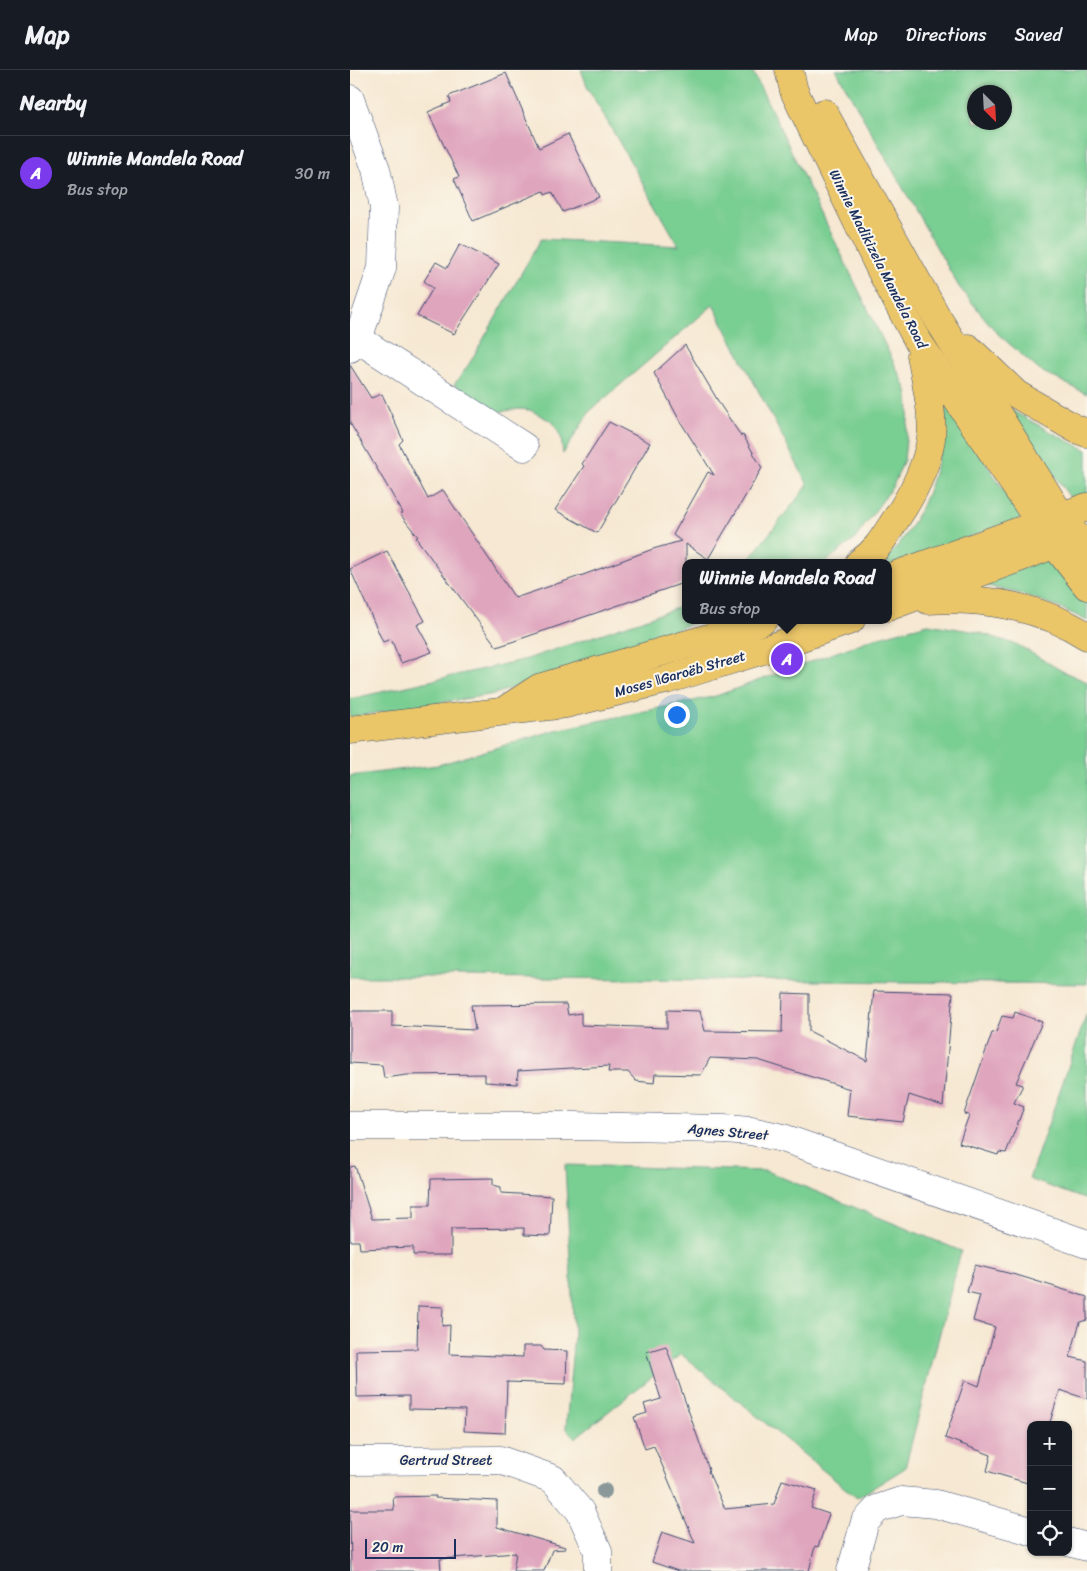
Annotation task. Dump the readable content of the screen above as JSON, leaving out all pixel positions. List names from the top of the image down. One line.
{"streets":{"main road":["Winnie Madikizela Mandela Road","Moses ǁGaroëb Street"],"street":["Agnes Street","Gertrud Street"]},"scale_bar":"20 m","north":"bottom right","page":{"header":"Map","nav":["Map","Directions","Saved"],"heading":"Nearby","list":[{"mark":"A","name":"Winnie Mandela Road","note":"Bus stop","value":"30 m"}],"popup":["Winnie Mandela Road","Bus stop"],"pins":"A","map_buttons":["+","−"],"scale":"20 m"}}
